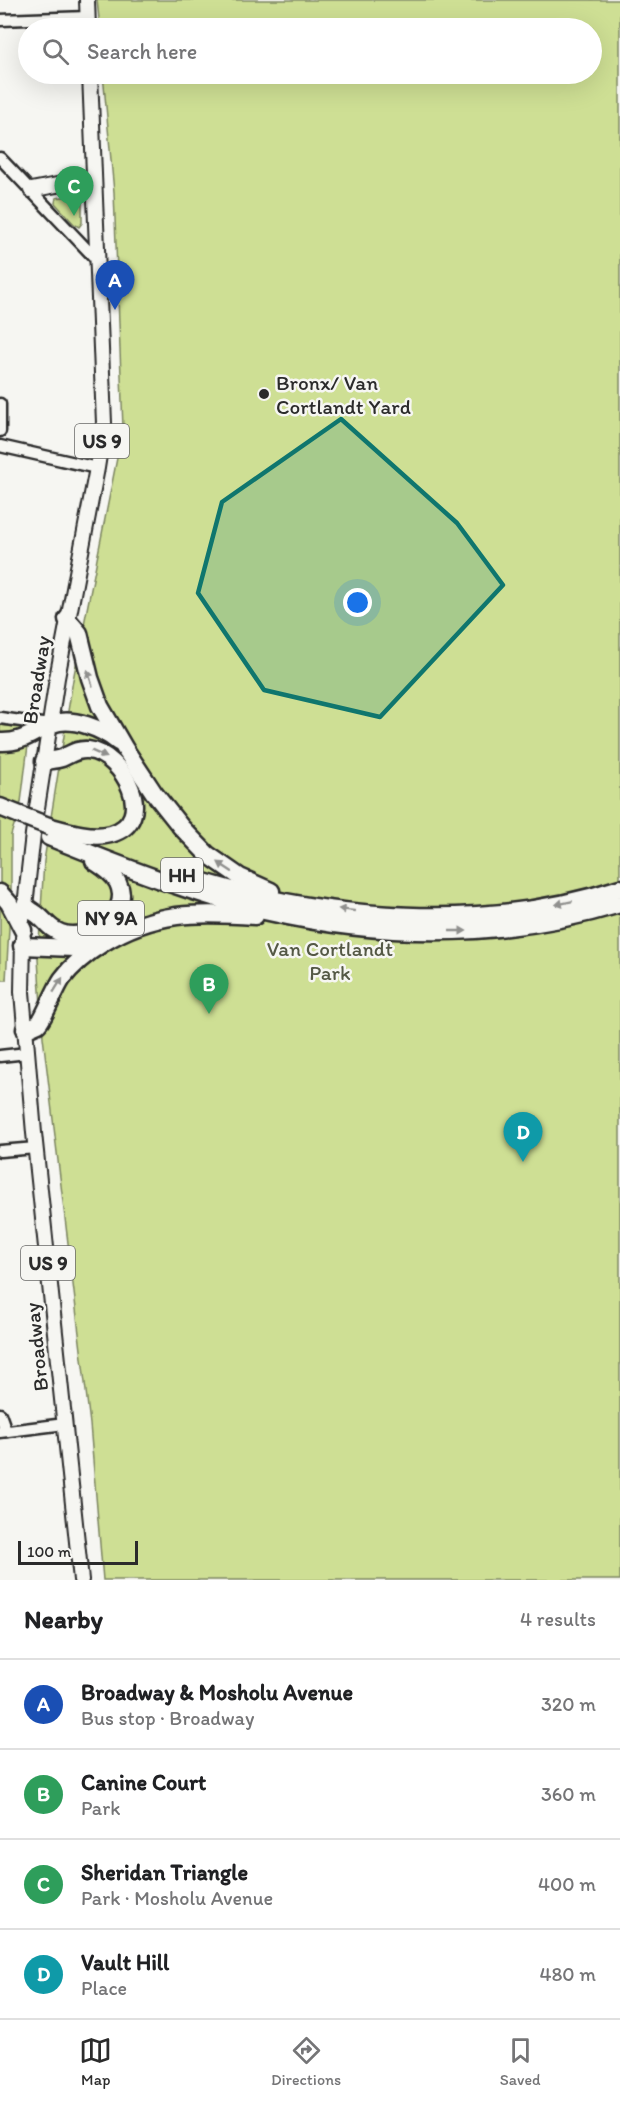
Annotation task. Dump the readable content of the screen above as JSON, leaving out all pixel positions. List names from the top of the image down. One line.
{"streets":{"highway":["HH","NY 9A"],"main road":["US 9","Broadway"]},"crossings":[["Broadway","NY 9A"],["HH","NY 9A"]],"parks":["Van Cortlandt Park"],"places":["Bronx/ Van Cortlandt Yard"],"scale_bar":"100 m","page":{"search":"Search here","pins":["C","A","B","D"],"scale":"100 m","heading":["Nearby","4 results"],"list":[{"mark":"A","name":"Broadway & Mosholu Avenue","note":"Bus stop · Broadway","value":"320 m"},{"mark":"B","name":"Canine Court","note":"Park","value":"360 m"},{"mark":"C","name":"Sheridan Triangle","note":"Park · Mosholu Avenue","value":"400 m"},{"mark":"D","name":"Vault Hill","note":"Place","value":"480 m"}],"nav":["Map","Directions","Saved"]}}
